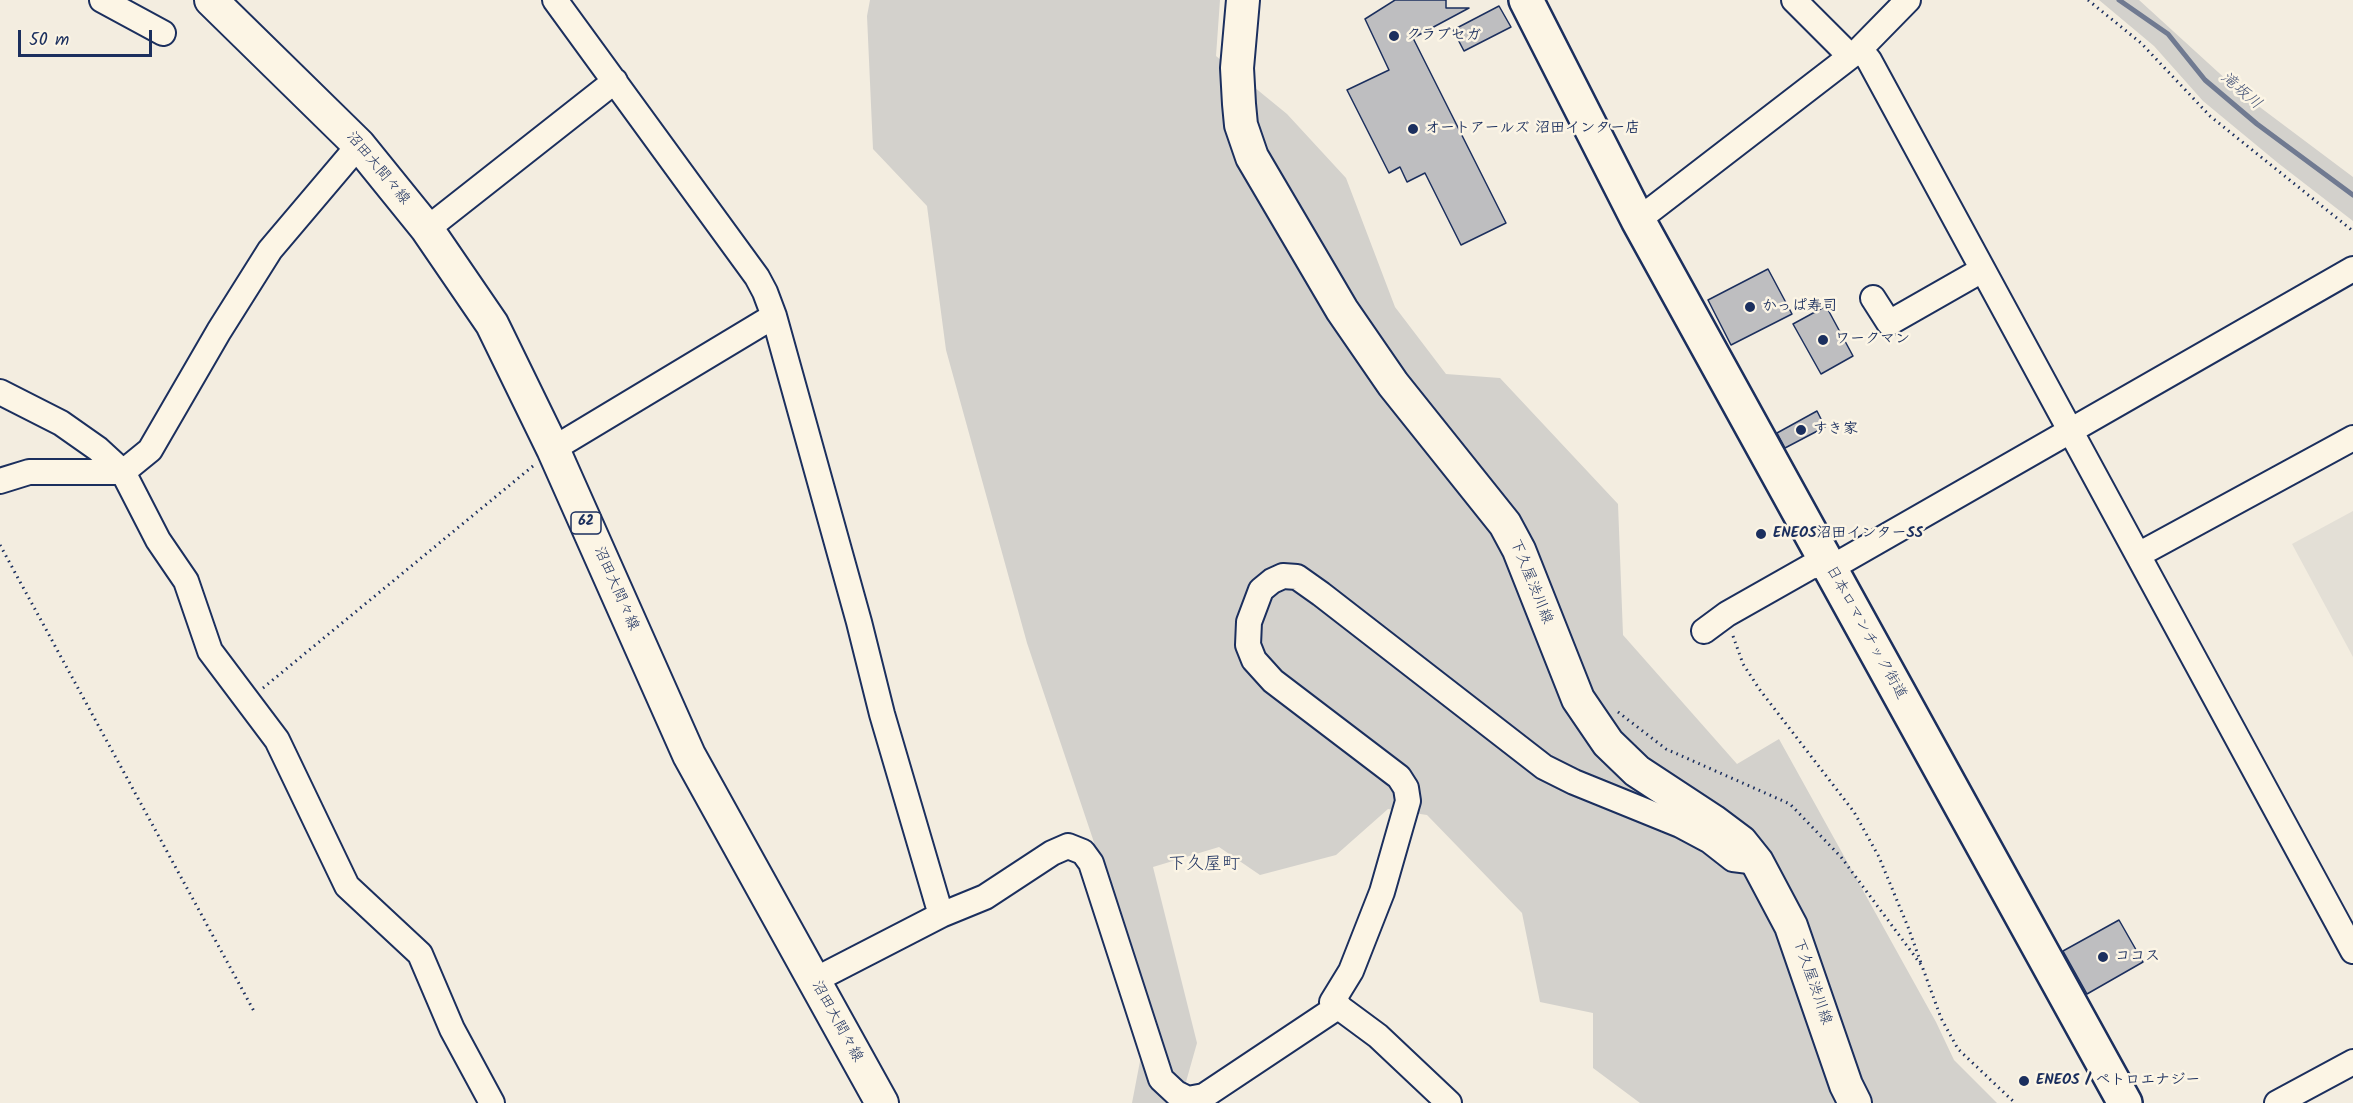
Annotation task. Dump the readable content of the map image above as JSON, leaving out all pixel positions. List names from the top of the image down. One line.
{"streets":{"highway":["日本ロマンチック街道"],"main road":["沼田大間々線","62","下久屋渋川線"]},"districts":["下久屋町"],"water":["滝坂川"],"places":["クラブセガ","オートアールズ 沼田インター店","かっぱ寿司","ワークマン","すき家","ENEOS沼田インターSS","ココス","ENEOS / ペトロエナジー"],"scale_bar":"50 m"}
